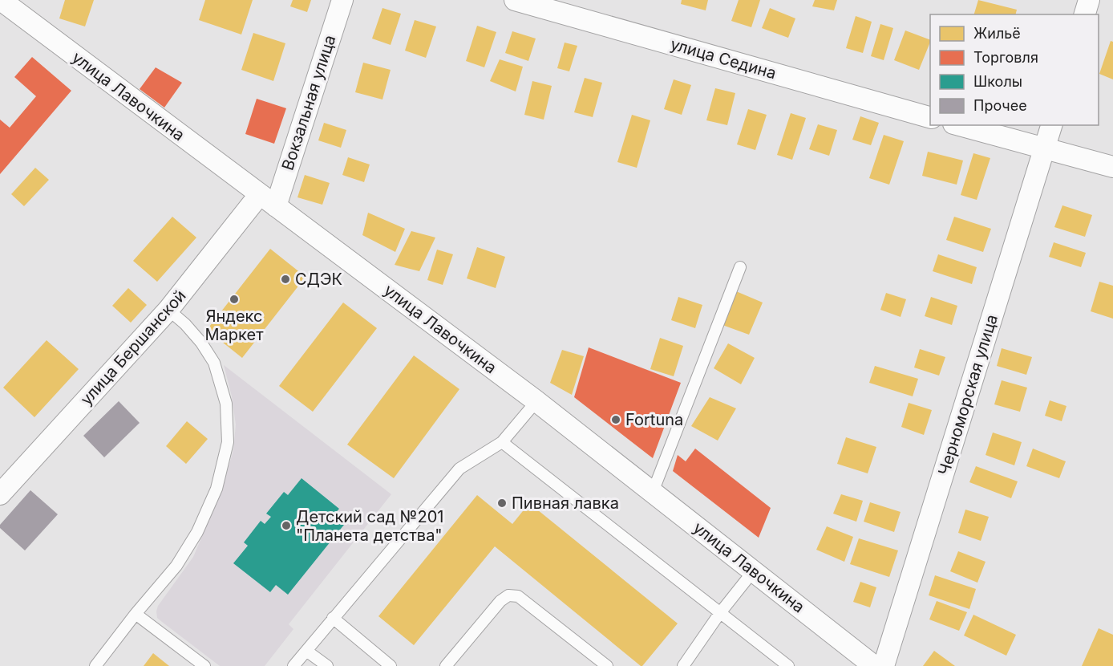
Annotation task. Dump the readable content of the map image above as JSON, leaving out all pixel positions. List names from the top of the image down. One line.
{"streets":{"street":["улица Седина","улица Лавочкина","Вокзальная улица","улица Бершанской","Черноморская улица"]},"crossings":[["улица Лавочкина","Вокзальная улица"],["улица Лавочкина","улица Бершанской"],["Вокзальная улица","улица Бершанской"]],"places":["СДЭК","Яндекс Маркет","Fortuna","Пивная лавка","Детский сад №201 \"Планета детства\""],"legend":["Жильё","Торговля","Школы","Прочее"]}
